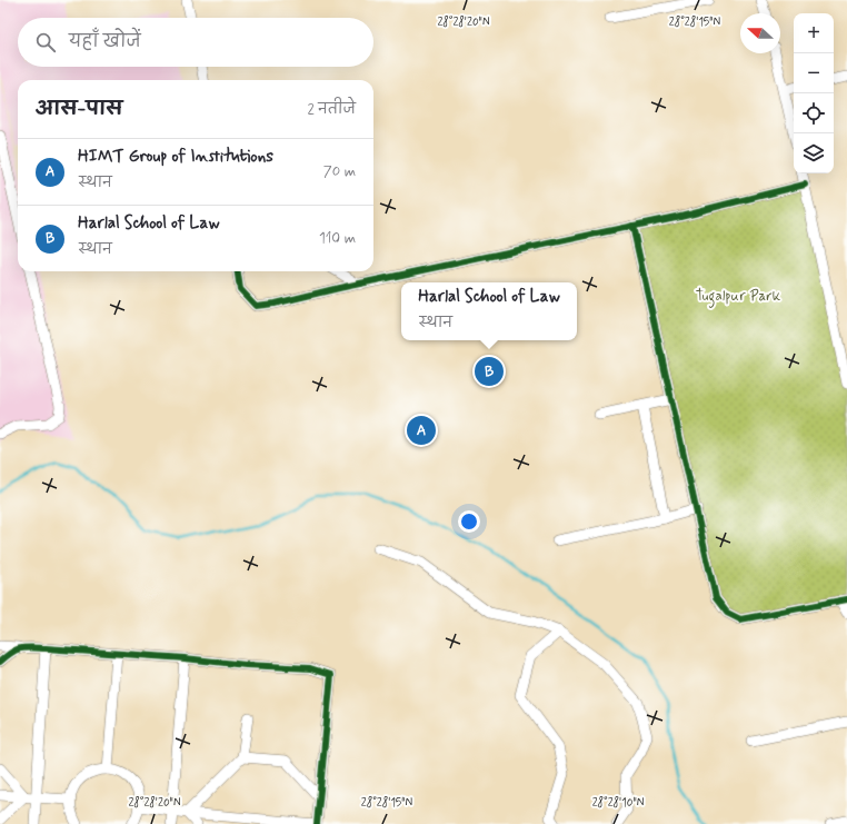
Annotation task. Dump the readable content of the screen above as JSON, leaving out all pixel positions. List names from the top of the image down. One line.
{"parks":["Tugalpur Park"],"north":"left","page":{"map_buttons":["+","−"],"search":"यहाँ खोजें","heading":["आस-पास","2 नतीजे"],"list":[{"mark":"A","name":"HIMT Group of Institutions","note":"स्थान","value":"70 m"},{"mark":"B","name":"Harlal School of Law","note":"स्थान","value":"110 m"}],"popup":["Harlal School of Law","स्थान"],"pins":["B","A"]},"coordinates":["28°28'20\"N","28°28'15\"N","28°28'10\"N"]}
